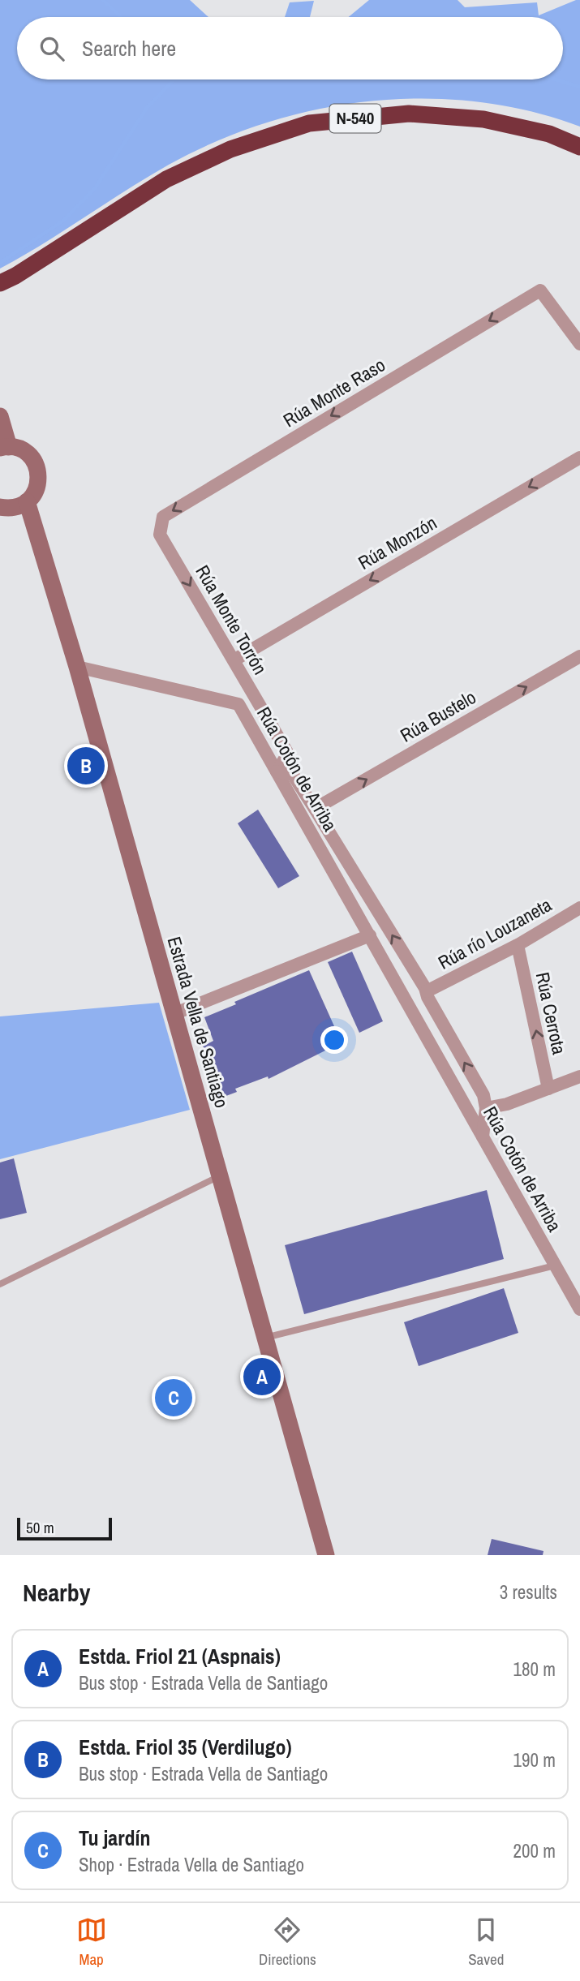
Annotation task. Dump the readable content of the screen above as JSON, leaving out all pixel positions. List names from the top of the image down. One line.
{"streets":{"highway":["N-540"],"main road":["Estrada Vella de Santiago"],"street":["Rúa Monte Raso","Rúa Monzón","Rúa Monte Torrón","Rúa Bustelo","Rúa Cotón de Arriba","Rúa río Louzaneta","Rúa Cerrota"]},"crossings":[["Rúa Monte Raso","Rúa Monte Torrón"],["Rúa Monzón","Rúa Monte Torrón"],["Rúa Monte Torrón","Rúa Bustelo"],["Rúa Monte Torrón","Rúa Cotón de Arriba"],["Rúa Monte Torrón","Rúa río Louzaneta"],["Rúa Cotón de Arriba","Rúa río Louzaneta"],["Rúa Cotón de Arriba","Estrada Vella de Santiago"],["Rúa río Louzaneta","Rúa Cerrota"]],"one_way":["Rúa Monte Raso","Rúa Monzón","Rúa Bustelo","Rúa Cerrota"],"scale_bar":"50 m","page":{"search":"Search here","pins":["B","A","C"],"scale":"50 m","heading":["Nearby","3 results"],"list":[{"mark":"A","name":"Estda. Friol 21 (Aspnais)","note":"Bus stop · Estrada Vella de Santiago","value":"180 m"},{"mark":"B","name":"Estda. Friol 35 (Verdilugo)","note":"Bus stop · Estrada Vella de Santiago","value":"190 m"},{"mark":"C","name":"Tu jardín","note":"Shop · Estrada Vella de Santiago","value":"200 m"}],"nav":["Map","Directions","Saved"]}}
